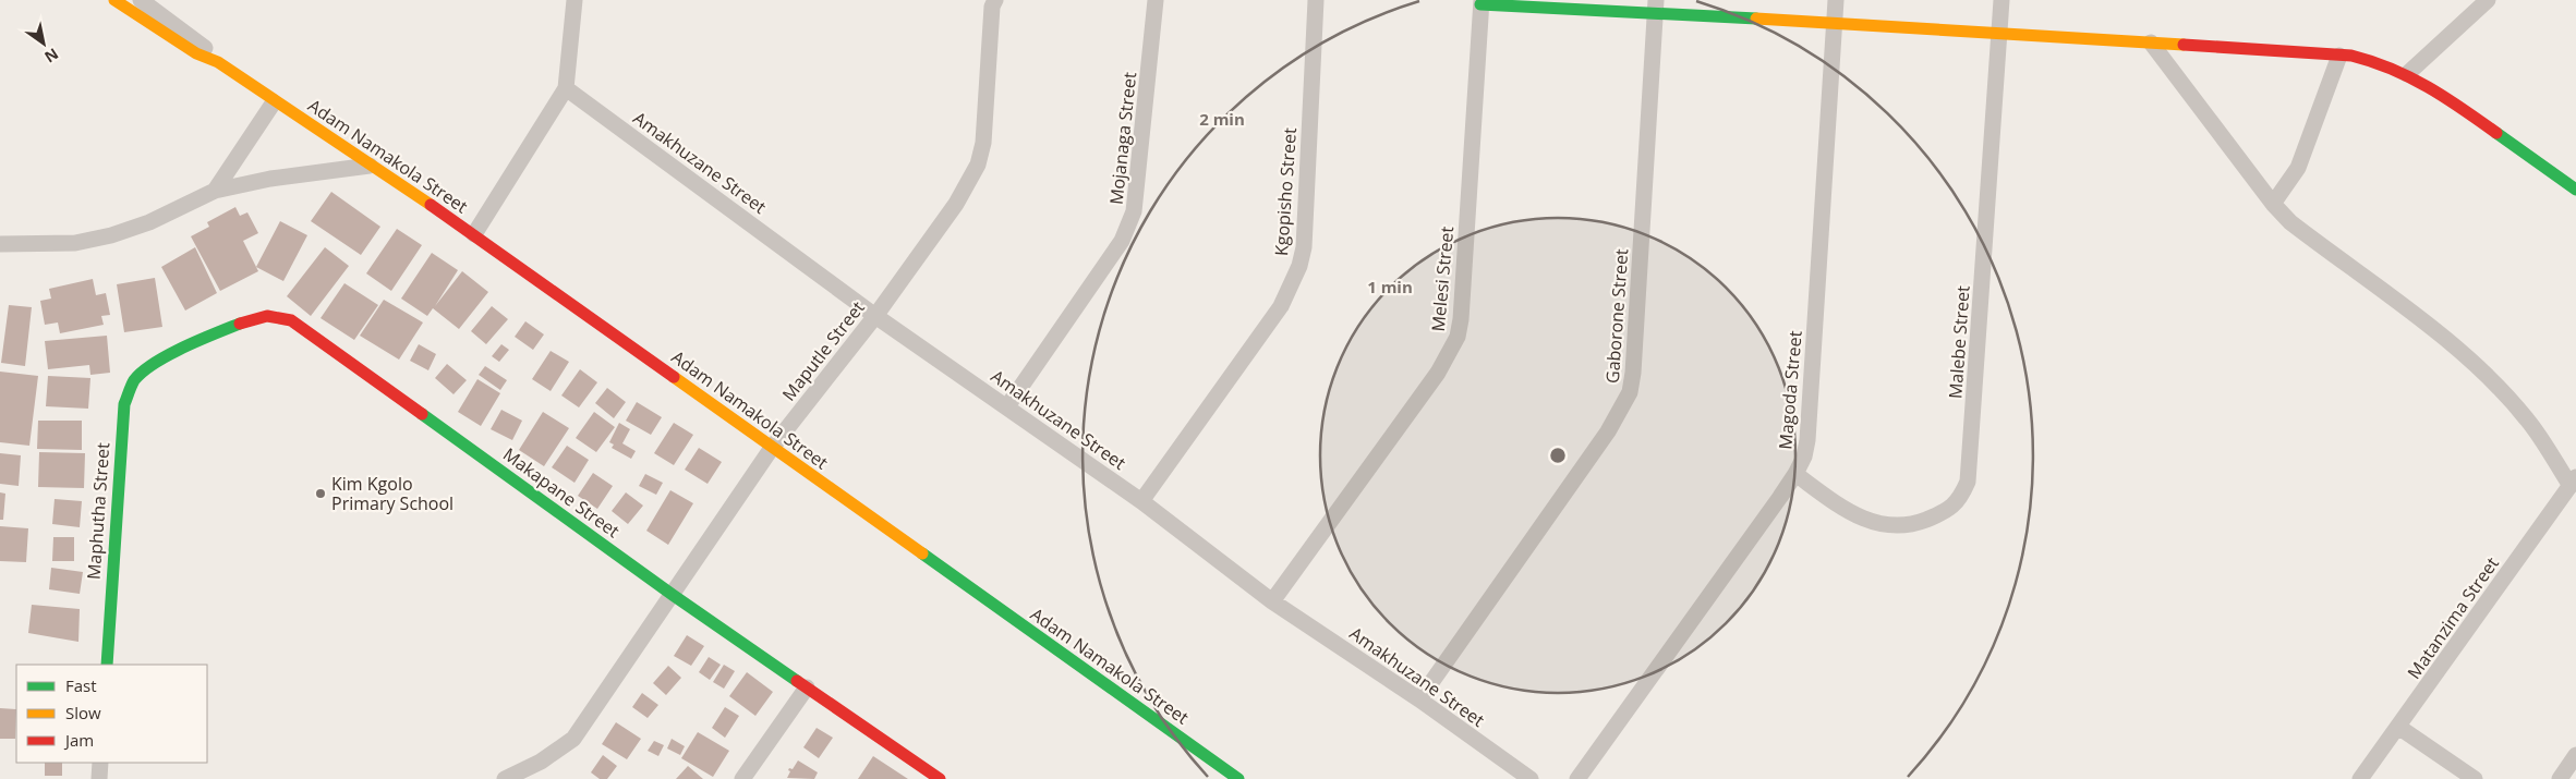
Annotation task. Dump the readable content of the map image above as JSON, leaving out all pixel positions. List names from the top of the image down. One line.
{"streets":{"street":["Mojanaga Street","Adam Namakola Street","Amakhuzane Street","Kgopisho Street","Melesi Street","Gaborone Street","Malebe Street","Maputle Street","Magoda Street","Makapane Street","Maphutha Street","Matanzima Street"]},"crossings":[["Mojanaga Street","Amakhuzane Street"],["Adam Namakola Street","Maputle Street"],["Amakhuzane Street","Kgopisho Street"],["Amakhuzane Street","Melesi Street"],["Amakhuzane Street","Gaborone Street"],["Amakhuzane Street","Maputle Street"],["Malebe Street","Magoda Street"],["Maputle Street","Makapane Street"],["Makapane Street","Maphutha Street"]],"places":["Kim Kgolo Primary School"],"legend":["Fast","Slow","Jam"],"north":"bottom right","rings":["2 min","1 min"]}
